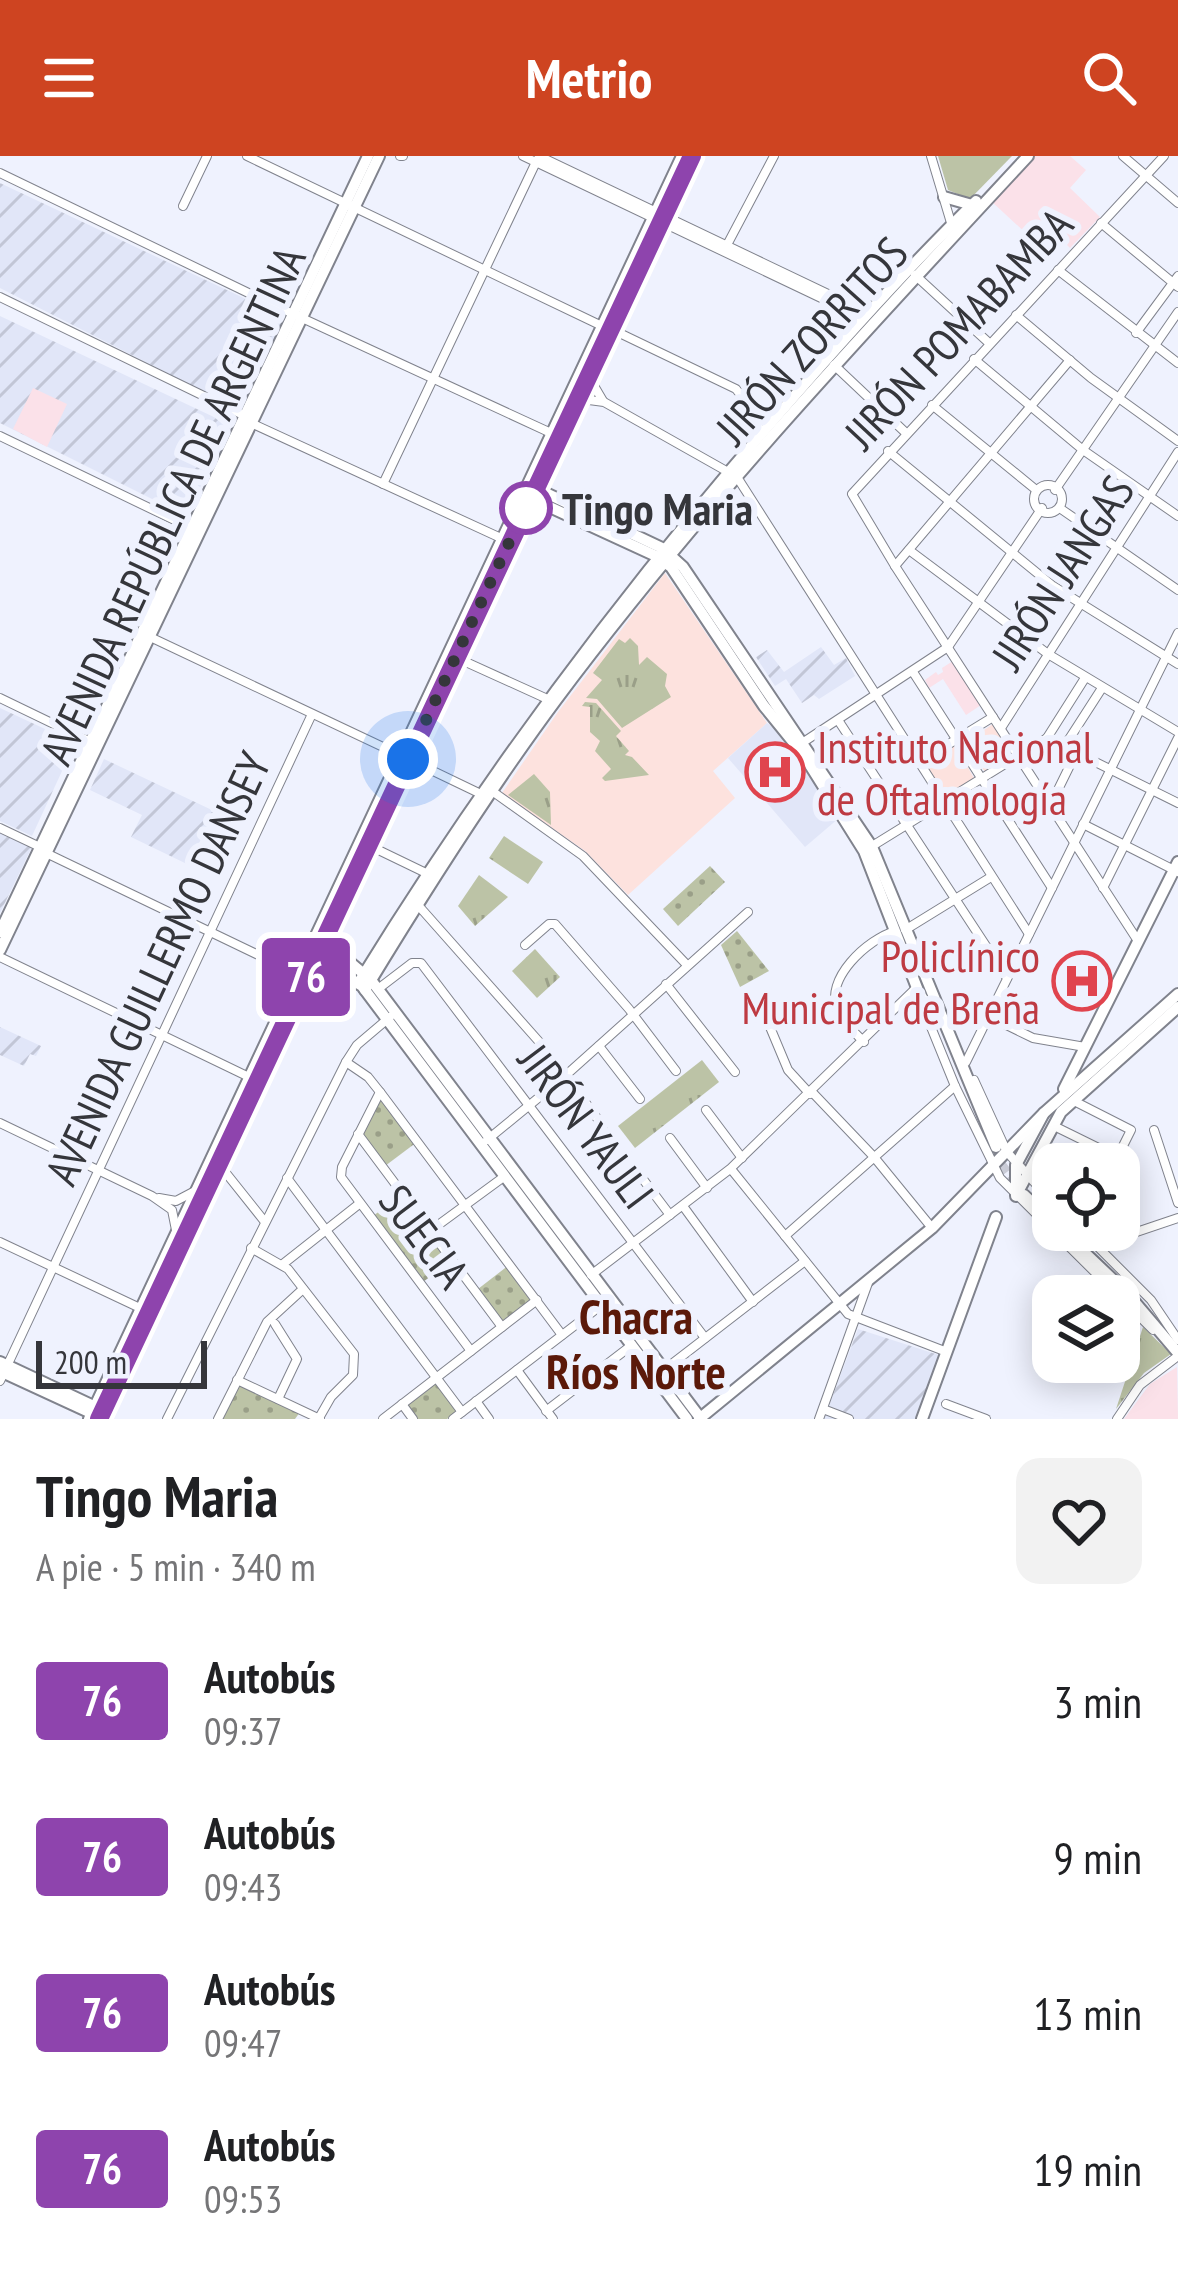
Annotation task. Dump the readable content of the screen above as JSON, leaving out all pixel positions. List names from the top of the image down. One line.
{"streets":{"main road":["JIRÓN ZORRITOS","AVENIDA REPÚBLICA DE ARGENTINA"],"street":["JIRÓN POMABAMBA","JIRÓN JANGAS","AVENIDA GUILLERMO DANSEY","JIRÓN YAULI","SUECIA"]},"crossings":[["JIRÓN ZORRITOS","JIRÓN YAULI"]],"districts":["Chacra Ríos Norte"],"places":{"other":["Tingo Maria"],"hospital":["Instituto Nacional de Oftalmología","Policlínico Municipal de Breña"]},"lines":["bus line 76"],"scale_bar":"200 m","page":{"header":"Metrio","on_map":"76","scale":"200 m","heading":["Tingo Maria","A pie · 5 min · 340 m"],"list":[{"mark":"76","name":"Autobús","note":"09:37","value":"3 min"},{"mark":"76","name":"Autobús","note":"09:43","value":"9 min"},{"mark":"76","name":"Autobús","note":"09:47","value":"13 min"},{"mark":"76","name":"Autobús","note":"09:53","value":"19 min"}]}}
